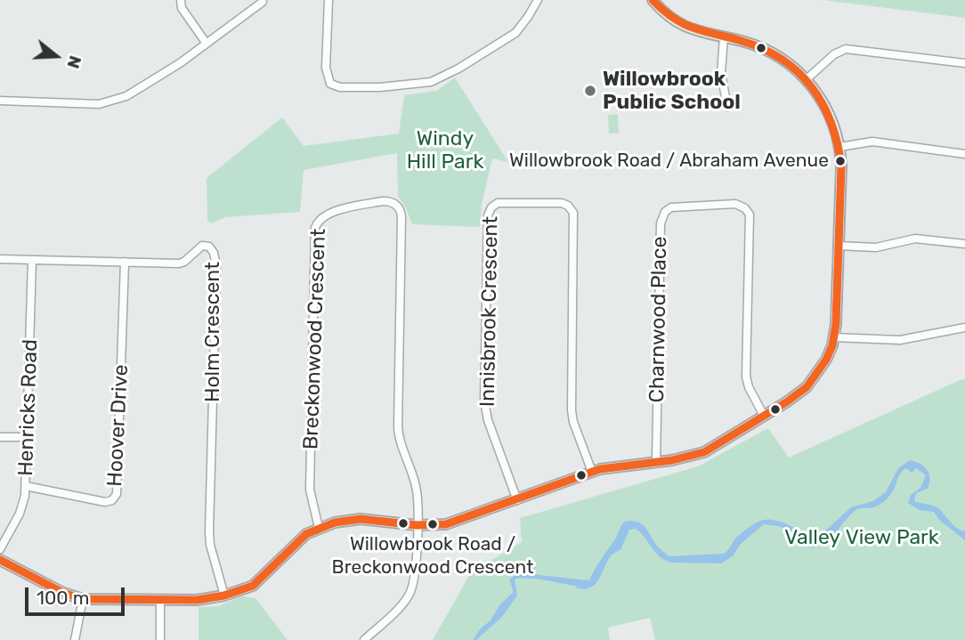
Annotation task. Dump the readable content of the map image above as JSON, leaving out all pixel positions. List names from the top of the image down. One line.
{"streets":{"street":["Innisbrook Crescent","Charnwood Place","Holm Crescent","Breckonwood Crescent","Henricks Road","Hoover Drive"]},"crossings":[["Holm Crescent","Henricks Road"],["Holm Crescent","Hoover Drive"],["Henricks Road","Hoover Drive"]],"parks":["Windy Hill Park","Valley View Park"],"places":["Willowbrook Public School","Willowbrook Road / Abraham Avenue","Willowbrook Road / Breckonwood Crescent"],"scale_bar":"100 m","north":"right"}
